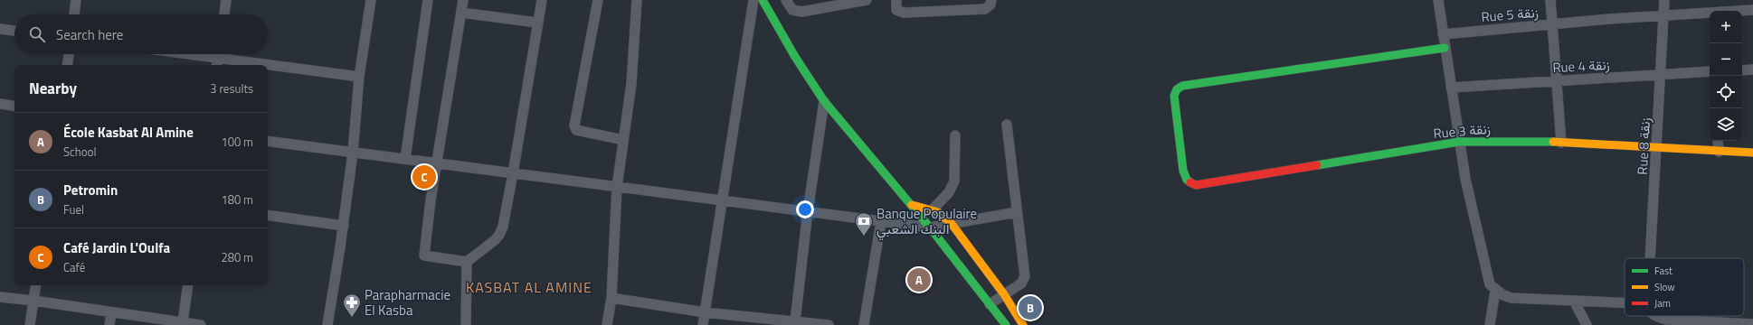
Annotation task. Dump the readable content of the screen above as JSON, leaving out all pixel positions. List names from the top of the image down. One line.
{"streets":{"street":["Rue 5 زنقة","Rue 4 زنقة","Rue 3 زنقة","Rue 8 زنقة"]},"crossings":[["Rue 5 زنقة","Rue 8 زنقة"],["Rue 4 زنقة","Rue 8 زنقة"],["Rue 3 زنقة","Rue 8 زنقة"]],"districts":["KASBAT AL AMINE"],"places":{"bank":["Banque Populaire البنك الشعبي"],"pharmacy":["Parapharmacie El Kasba"]},"legend":["Fast","Slow","Jam"],"page":{"map_buttons":["+","−"],"search":"Search here","heading":["Nearby","3 results"],"list":[{"mark":"A","name":"École Kasbat Al Amine","note":"School","value":"100 m"},{"mark":"B","name":"Petromin","note":"Fuel","value":"180 m"},{"mark":"C","name":"Café Jardin L'Oulfa","note":"Café","value":"280 m"}],"pins":["C","A","B"]}}
